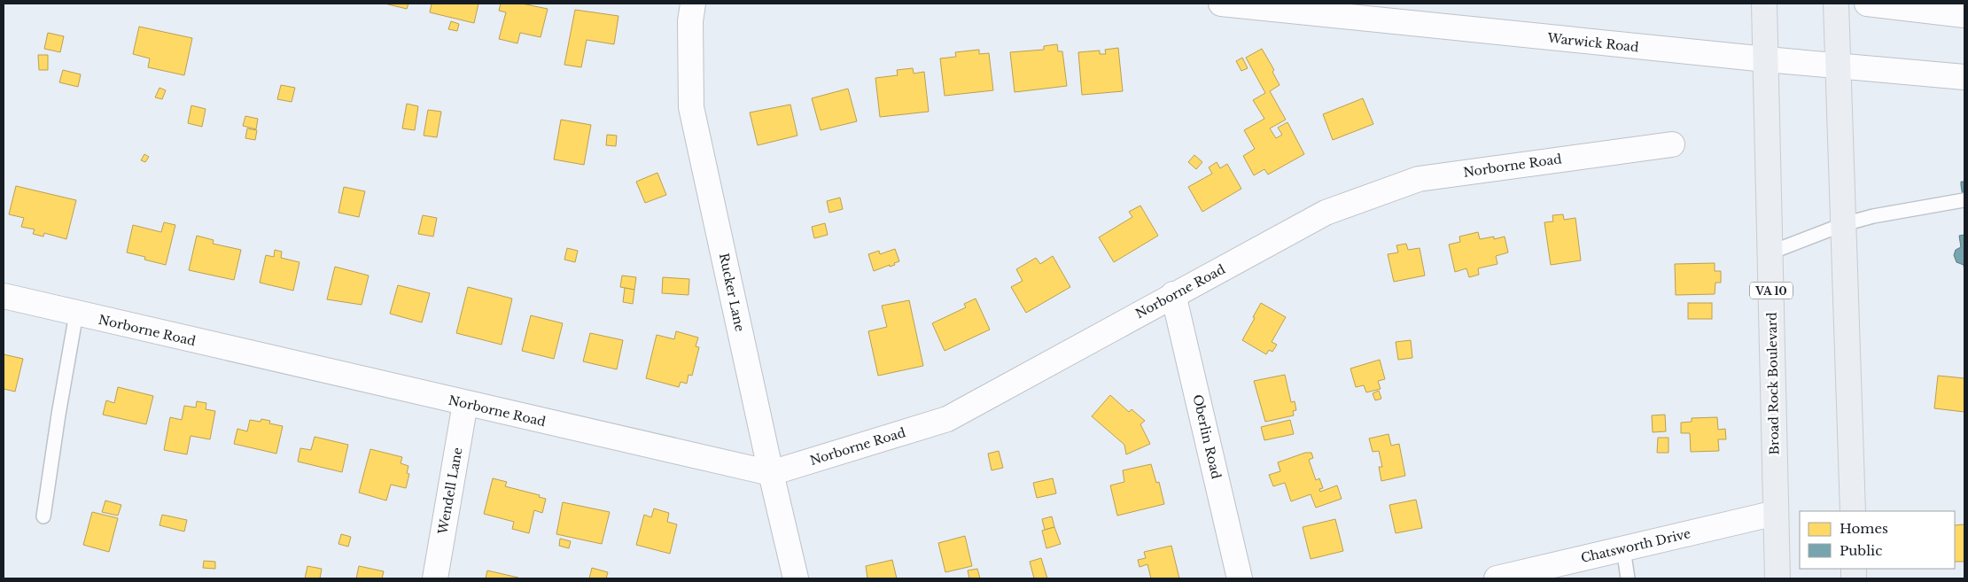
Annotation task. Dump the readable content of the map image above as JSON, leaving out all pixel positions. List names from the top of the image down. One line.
{"streets":{"main road":["VA 10","Broad Rock Boulevard"],"street":["Warwick Road","Norborne Road","Rucker Lane","Oberlin Road","Wendell Lane","Chatsworth Drive"]},"crossings":[["Warwick Road","Broad Rock Boulevard"],["Norborne Road","Rucker Lane"],["Norborne Road","Oberlin Road"],["Norborne Road","Wendell Lane"],["Broad Rock Boulevard","Chatsworth Drive"]],"legend":["Homes","Public"]}
